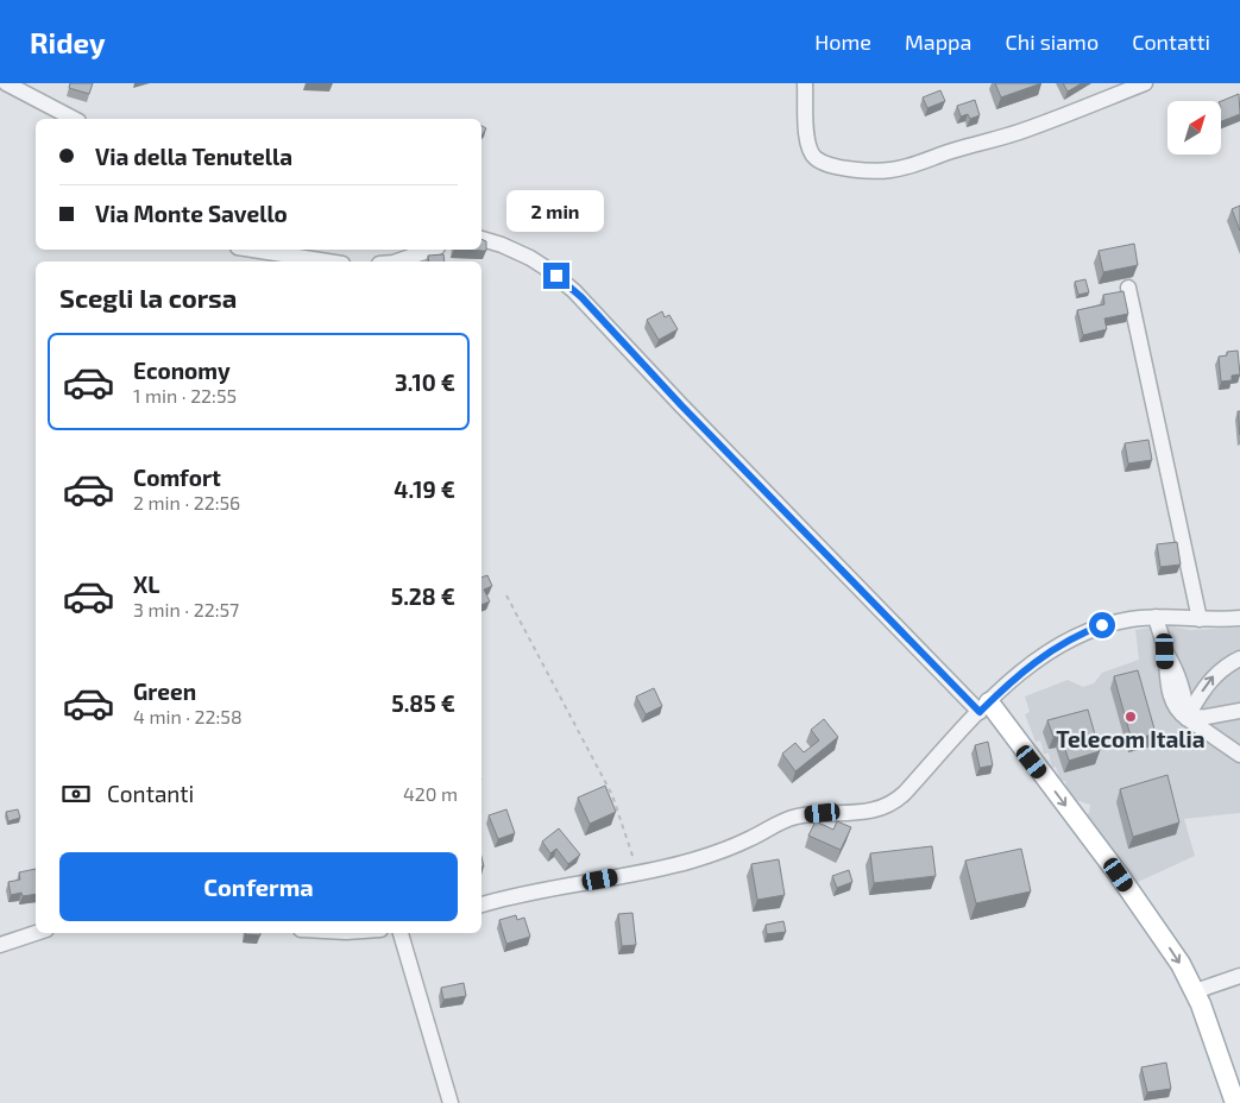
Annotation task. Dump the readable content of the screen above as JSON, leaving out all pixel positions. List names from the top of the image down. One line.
{"places":["Telecom Italia"],"north":"top right","page":{"header":"Ridey","nav":["Home","Mappa","Chi siamo","Contatti"],"banner":["Via della Tenutella","Via Monte Savello"],"bubble":"2 min","heading":"Scegli la corsa","list":[{"name":"Economy","note":"1 min · 22:55","value":"3.10 €"},{"name":"Comfort","note":"2 min · 22:56","value":"4.19 €"},{"name":"XL","note":"3 min · 22:57","value":"5.28 €"},{"name":"Green","note":"4 min · 22:58","value":"5.85 €"}],"pay":["Contanti","420 m"],"buttons":"Conferma"}}
